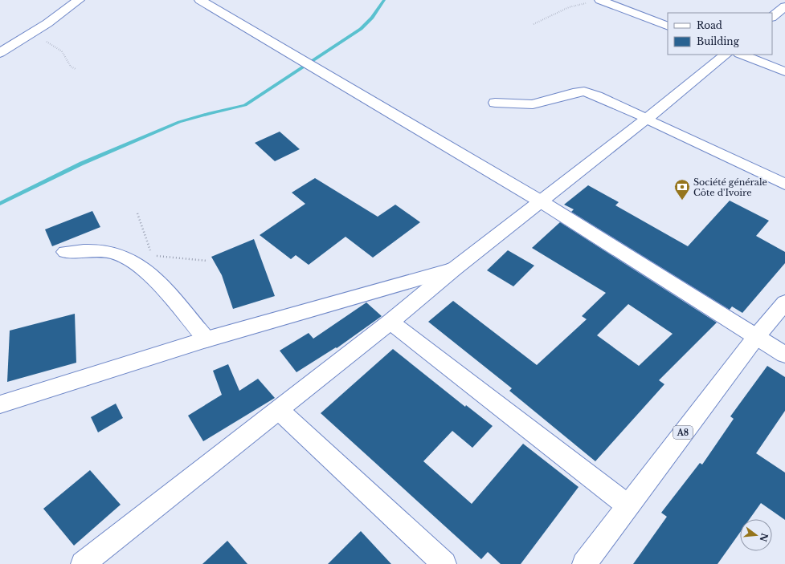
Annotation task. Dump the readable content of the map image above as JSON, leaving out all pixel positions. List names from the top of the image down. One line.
{"streets":{"street":["A8"]},"places":{"bank":["Société générale Côte d'Ivoire"]},"legend":["Road","Building"],"north":"right"}
